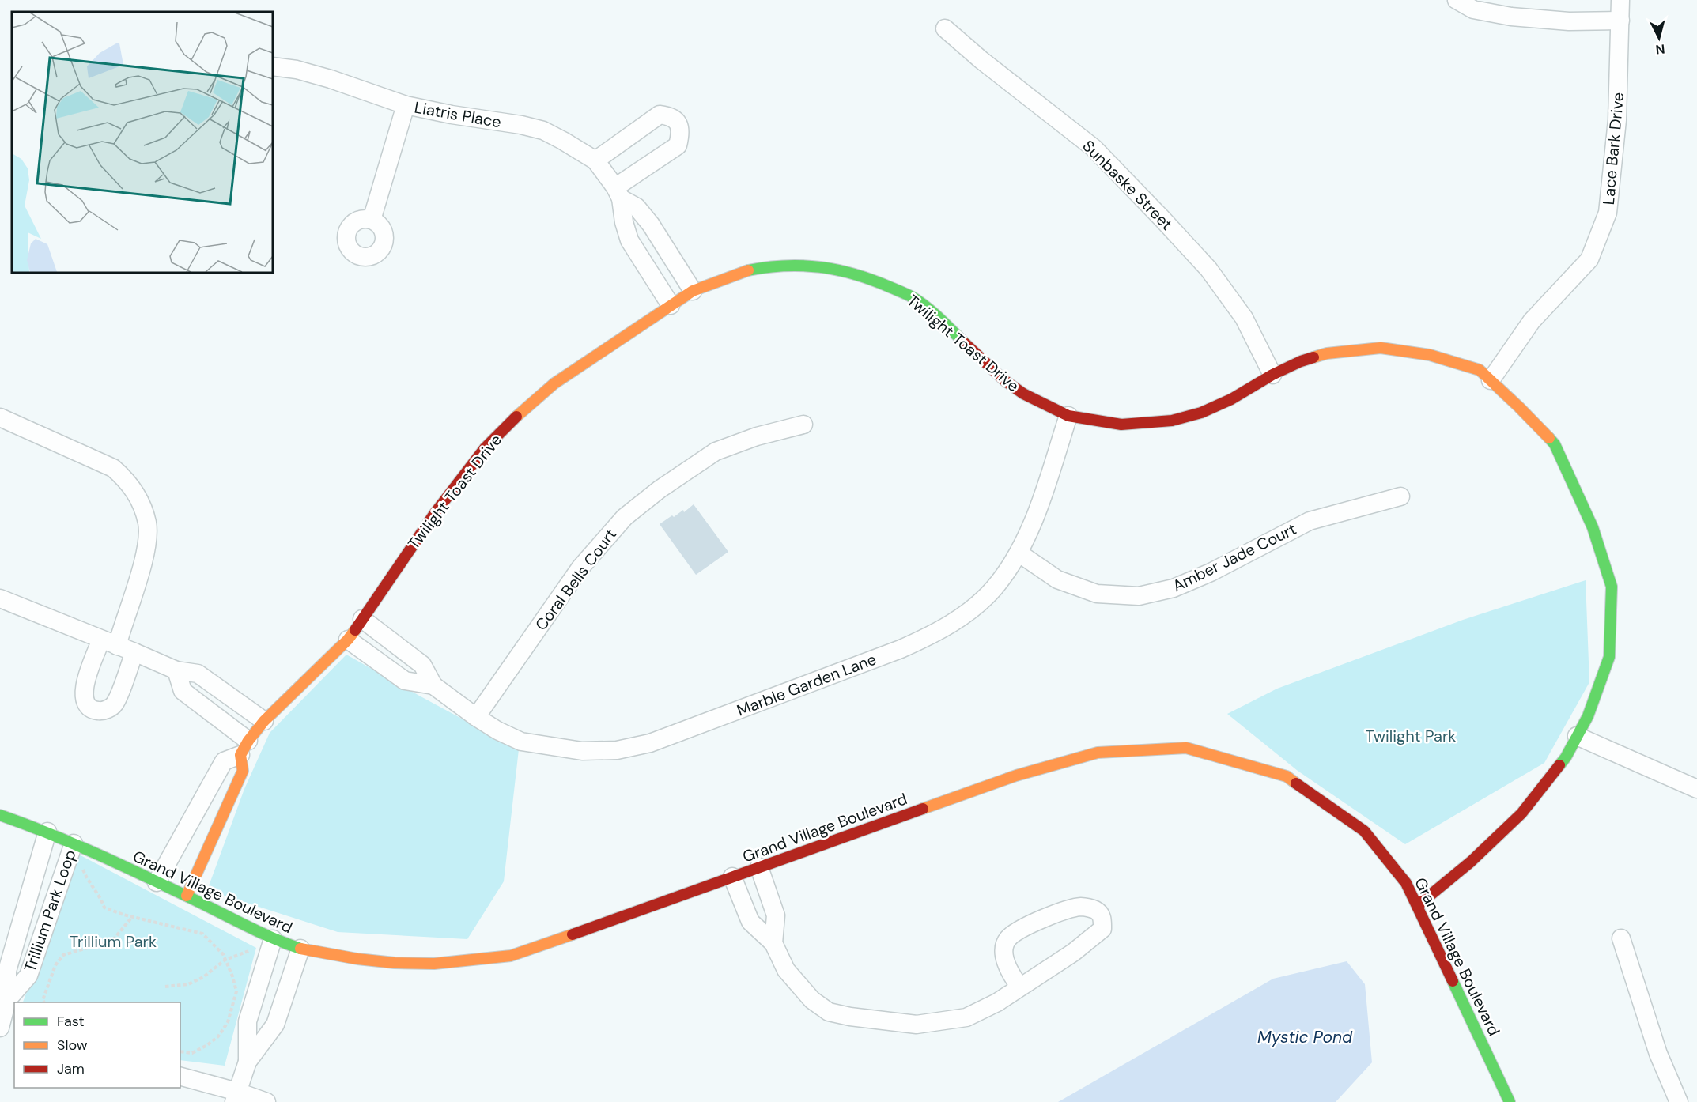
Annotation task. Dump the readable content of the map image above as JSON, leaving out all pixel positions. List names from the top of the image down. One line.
{"streets":{"street":["Liatris Place","Lace Bark Drive","Sunbaske Street","Twilight Toast Drive","Amber Jade Court","Coral Bells Court","Marble Garden Lane","Grand Village Boulevard","Trillium Park Loop"]},"crossings":[["Liatris Place","Twilight Toast Drive"],["Lace Bark Drive","Twilight Toast Drive"],["Sunbaske Street","Twilight Toast Drive"],["Twilight Toast Drive","Marble Garden Lane"],["Twilight Toast Drive","Grand Village Boulevard"],["Amber Jade Court","Marble Garden Lane"],["Coral Bells Court","Marble Garden Lane"],["Grand Village Boulevard","Trillium Park Loop"]],"water":["Mystic Pond"],"parks":["Twilight Park","Trillium Park"],"legend":["Fast","Slow","Jam"],"north":"bottom"}
